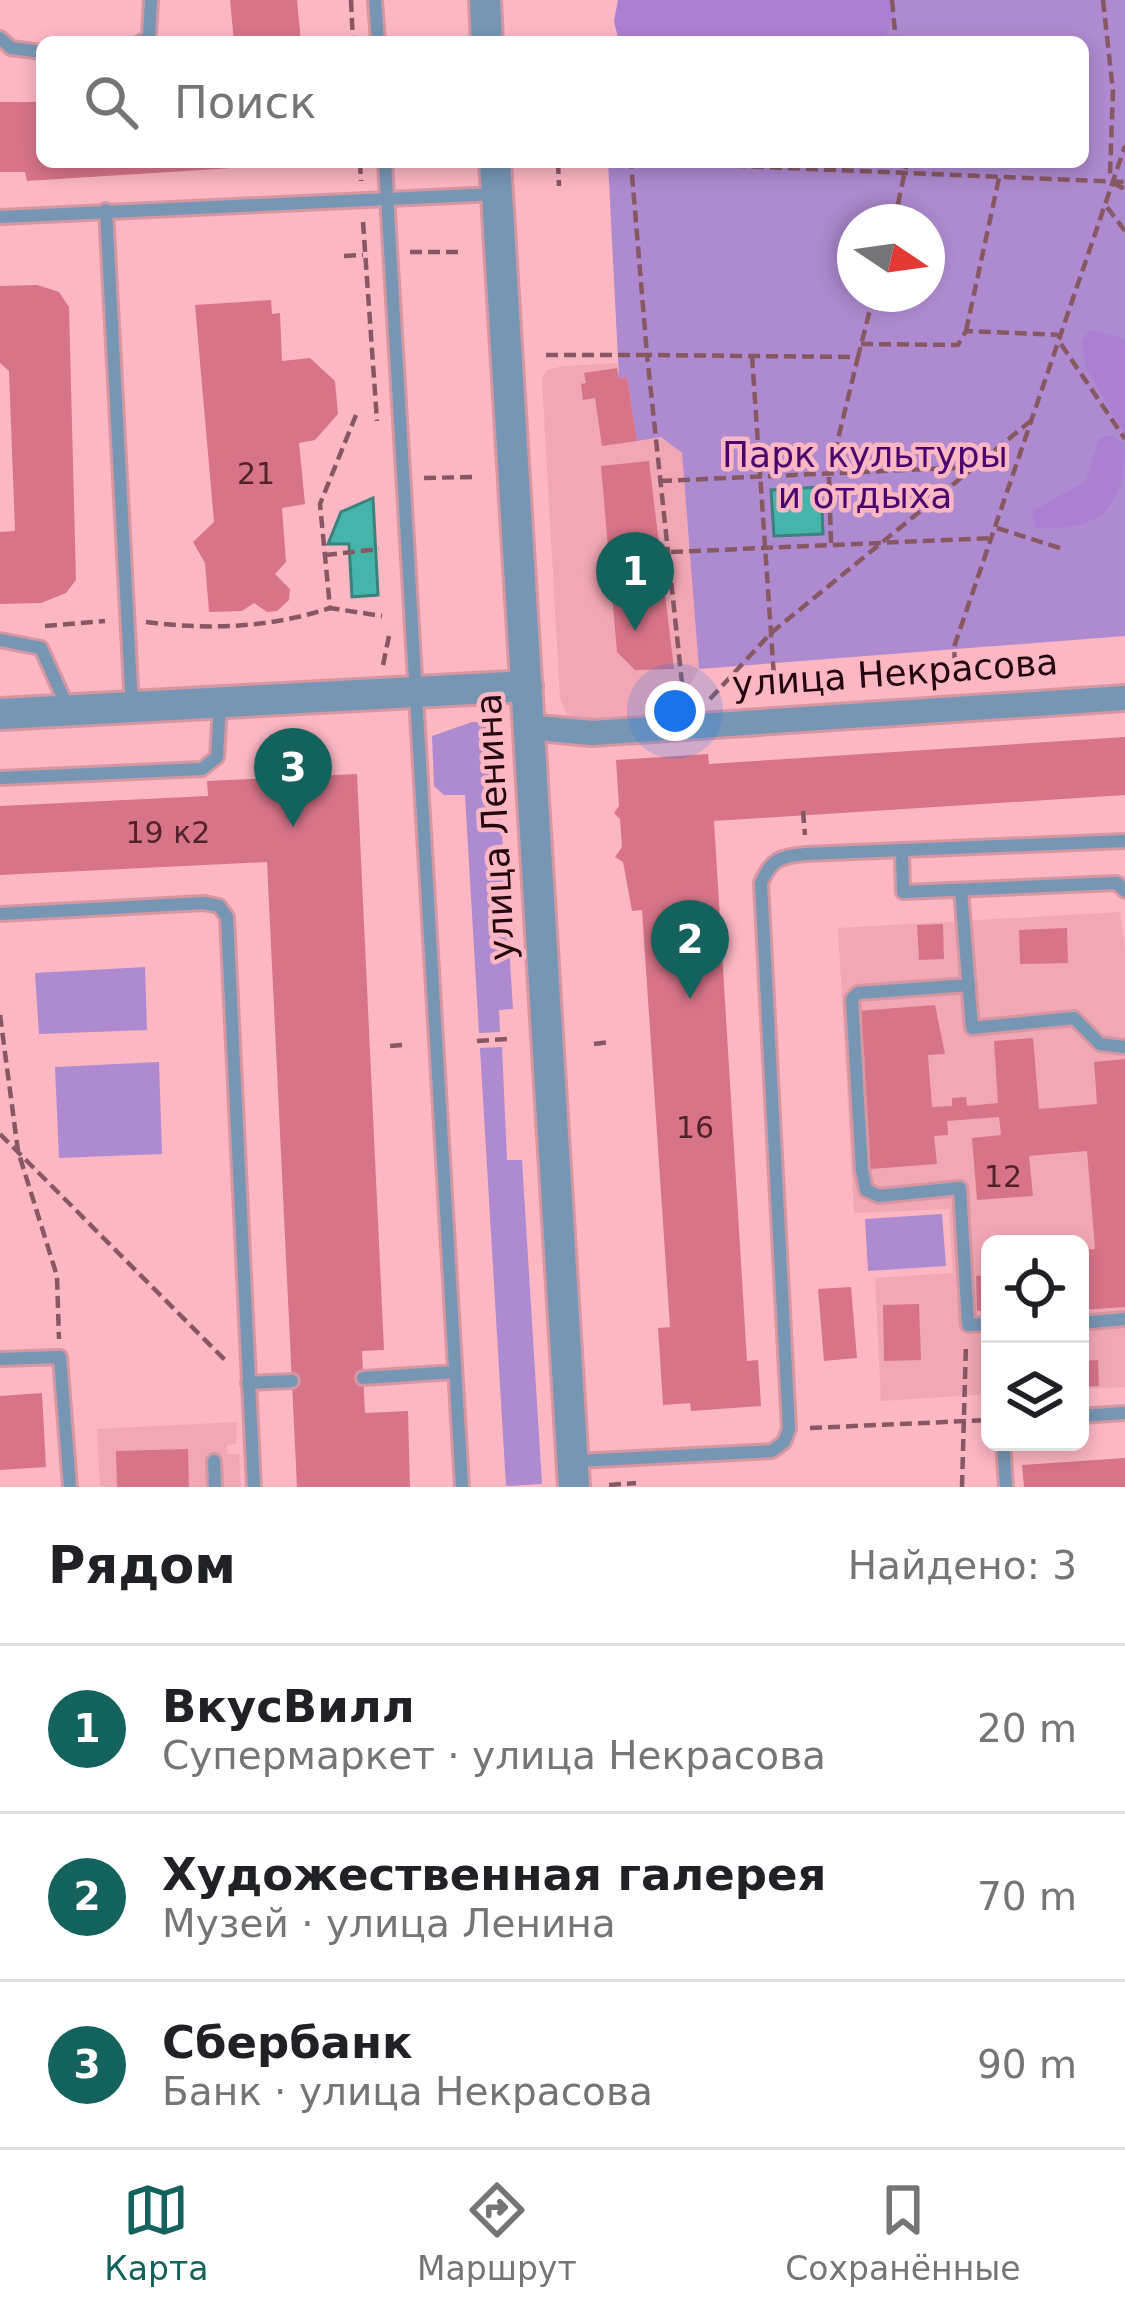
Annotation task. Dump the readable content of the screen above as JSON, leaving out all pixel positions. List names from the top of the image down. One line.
{"streets":{"street":["улица Некрасова","улица Ленина"]},"crossings":[["улица Некрасова","улица Ленина"]],"parks":["Парк культуры и отдыха"],"house_numbers":["21","19 к2","16","12"],"north":"right","page":{"search":"Поиск","pins":["1","3","2"],"heading":["Рядом","Найдено: 3"],"list":[{"mark":"1","name":"ВкусВилл","note":"Супермаркет · улица Некрасова","value":"20 m"},{"mark":"2","name":"Художественная галерея","note":"Музей · улица Ленина","value":"70 m"},{"mark":"3","name":"Сбербанк","note":"Банк · улица Некрасова","value":"90 m"}],"nav":["Карта","Маршрут","Сохранённые"]}}
